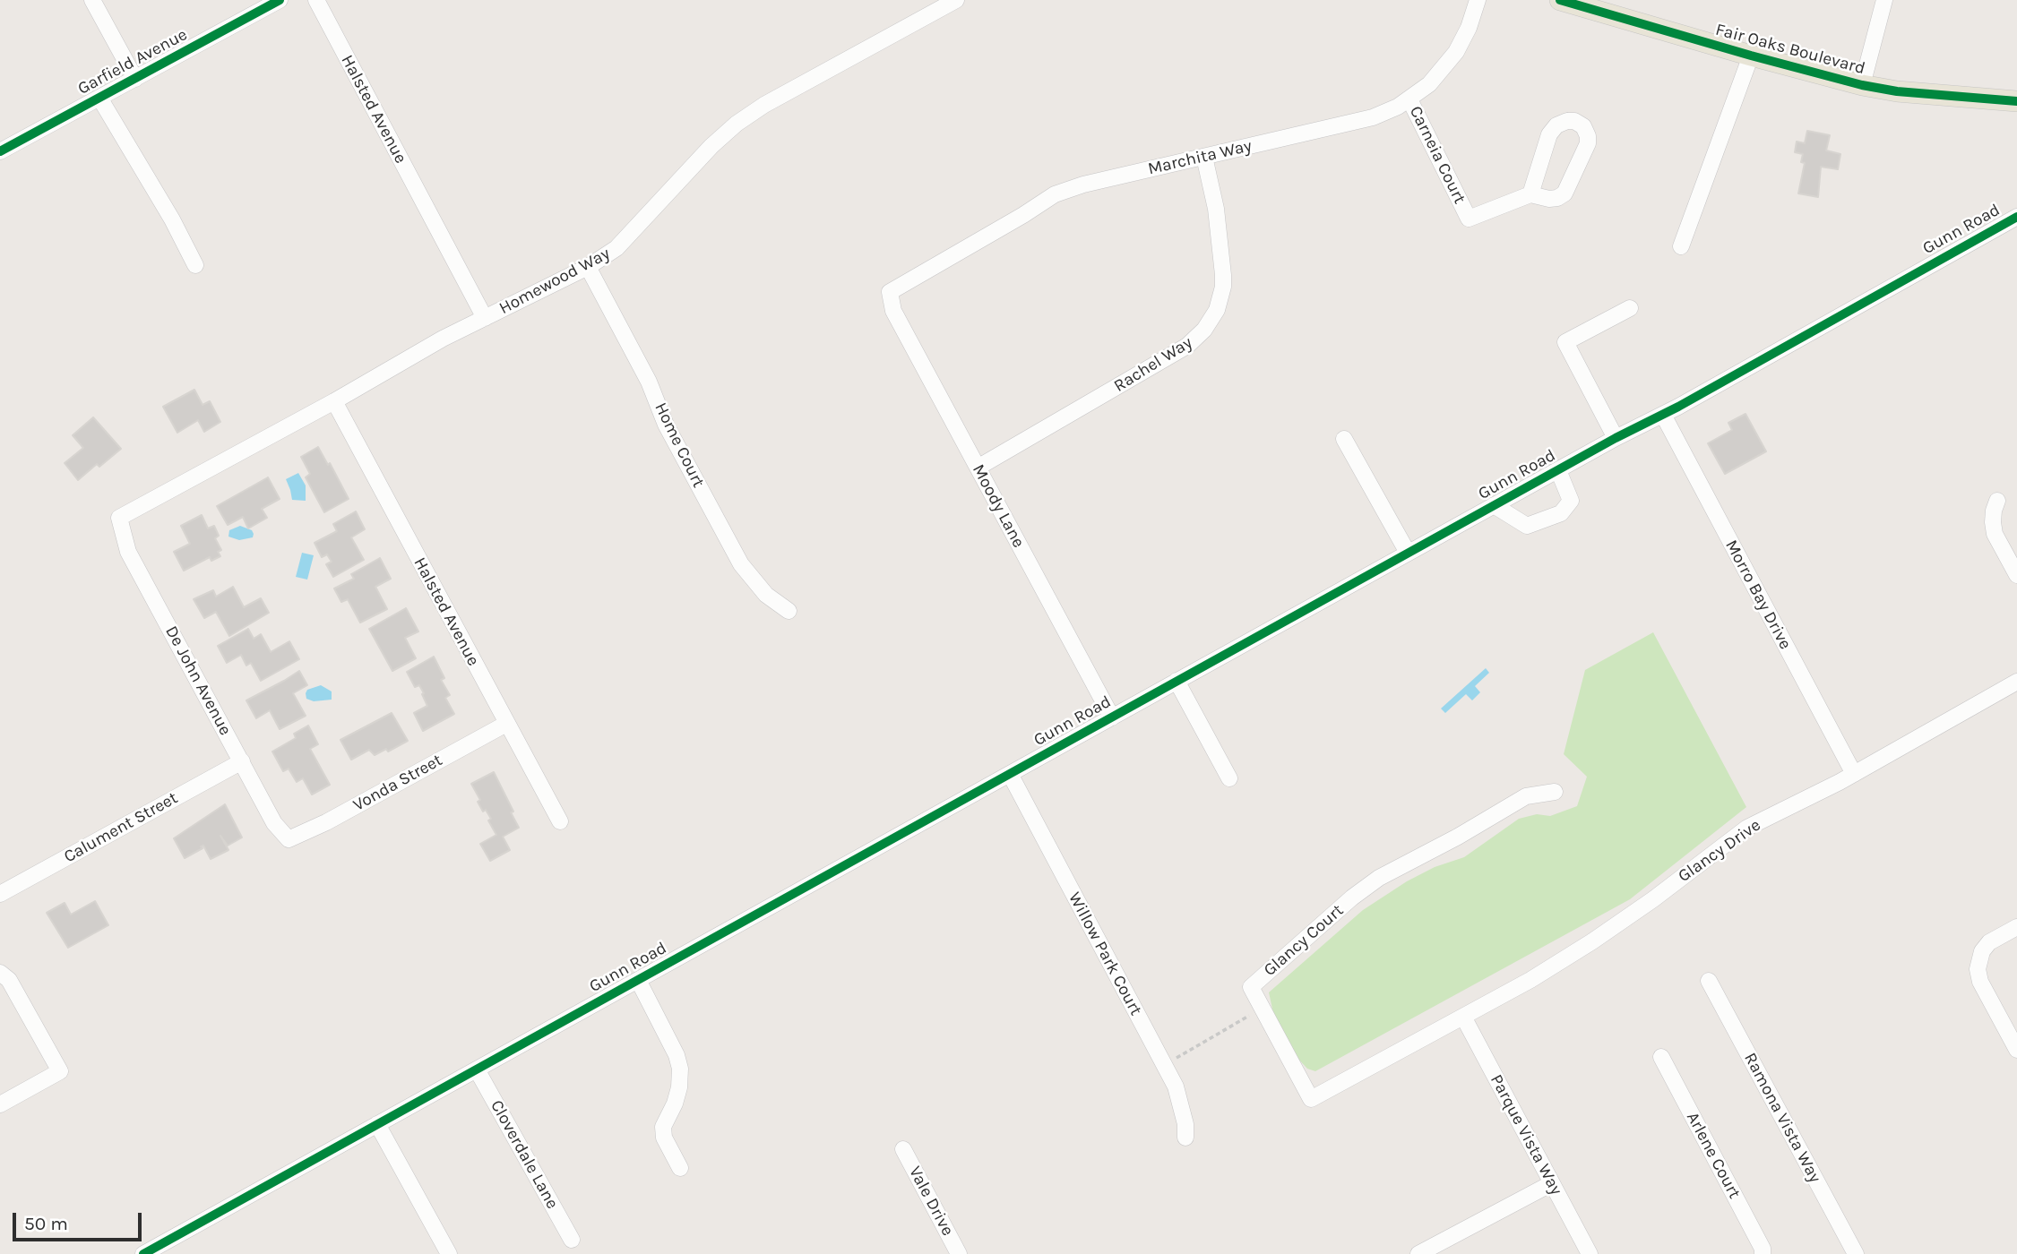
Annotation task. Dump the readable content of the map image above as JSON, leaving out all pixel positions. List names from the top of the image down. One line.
{"streets":{"main road":["Fair Oaks Boulevard"],"street":["Garfield Avenue","Halsted Avenue","Carneia Court","Marchita Way","Gunn Road","Homewood Way","Rachel Way","Home Court","Moody Lane","Morro Bay Drive","De John Avenue","Vonda Street","Calument Street","Glancy Drive","Glancy Court","Willow Park Court","Ramona Vista Way","Parque Vista Way","Cloverdale Lane","Arlene Court","Vale Drive"]},"crossings":[["Halsted Avenue","Homewood Way"],["Halsted Avenue","Vonda Street"],["Carneia Court","Marchita Way"],["Marchita Way","Rachel Way"],["Marchita Way","Moody Lane"],["Gunn Road","Moody Lane"],["Gunn Road","Morro Bay Drive"],["Gunn Road","Willow Park Court"],["Gunn Road","Cloverdale Lane"],["Homewood Way","Home Court"],["Homewood Way","De John Avenue"],["Rachel Way","Moody Lane"],["Morro Bay Drive","Glancy Drive"],["De John Avenue","Vonda Street"],["De John Avenue","Calument Street"],["Glancy Drive","Glancy Court"],["Glancy Drive","Parque Vista Way"],["Glancy Court","Parque Vista Way"]],"scale_bar":"50 m"}
